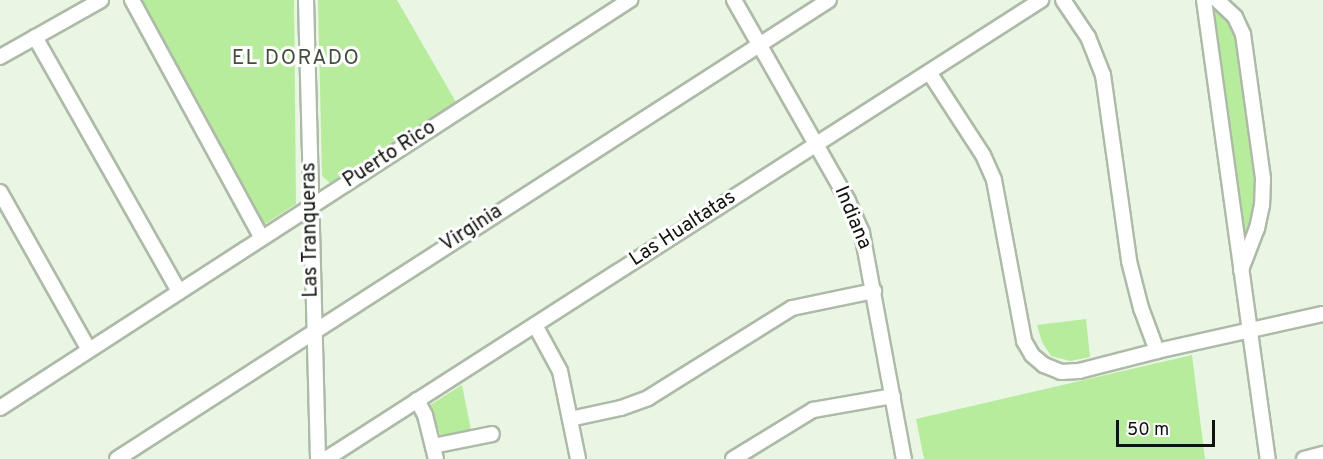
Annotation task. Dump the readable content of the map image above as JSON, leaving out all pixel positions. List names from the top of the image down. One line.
{"streets":{"street":["Puerto Rico","Indiana","Virginia","Las Hualtatas","Las Tranqueras"]},"crossings":[["Puerto Rico","Las Tranqueras"],["Indiana","Virginia"],["Indiana","Las Hualtatas"],["Virginia","Las Tranqueras"]],"districts":["EL DORADO"],"scale_bar":"50 m"}
